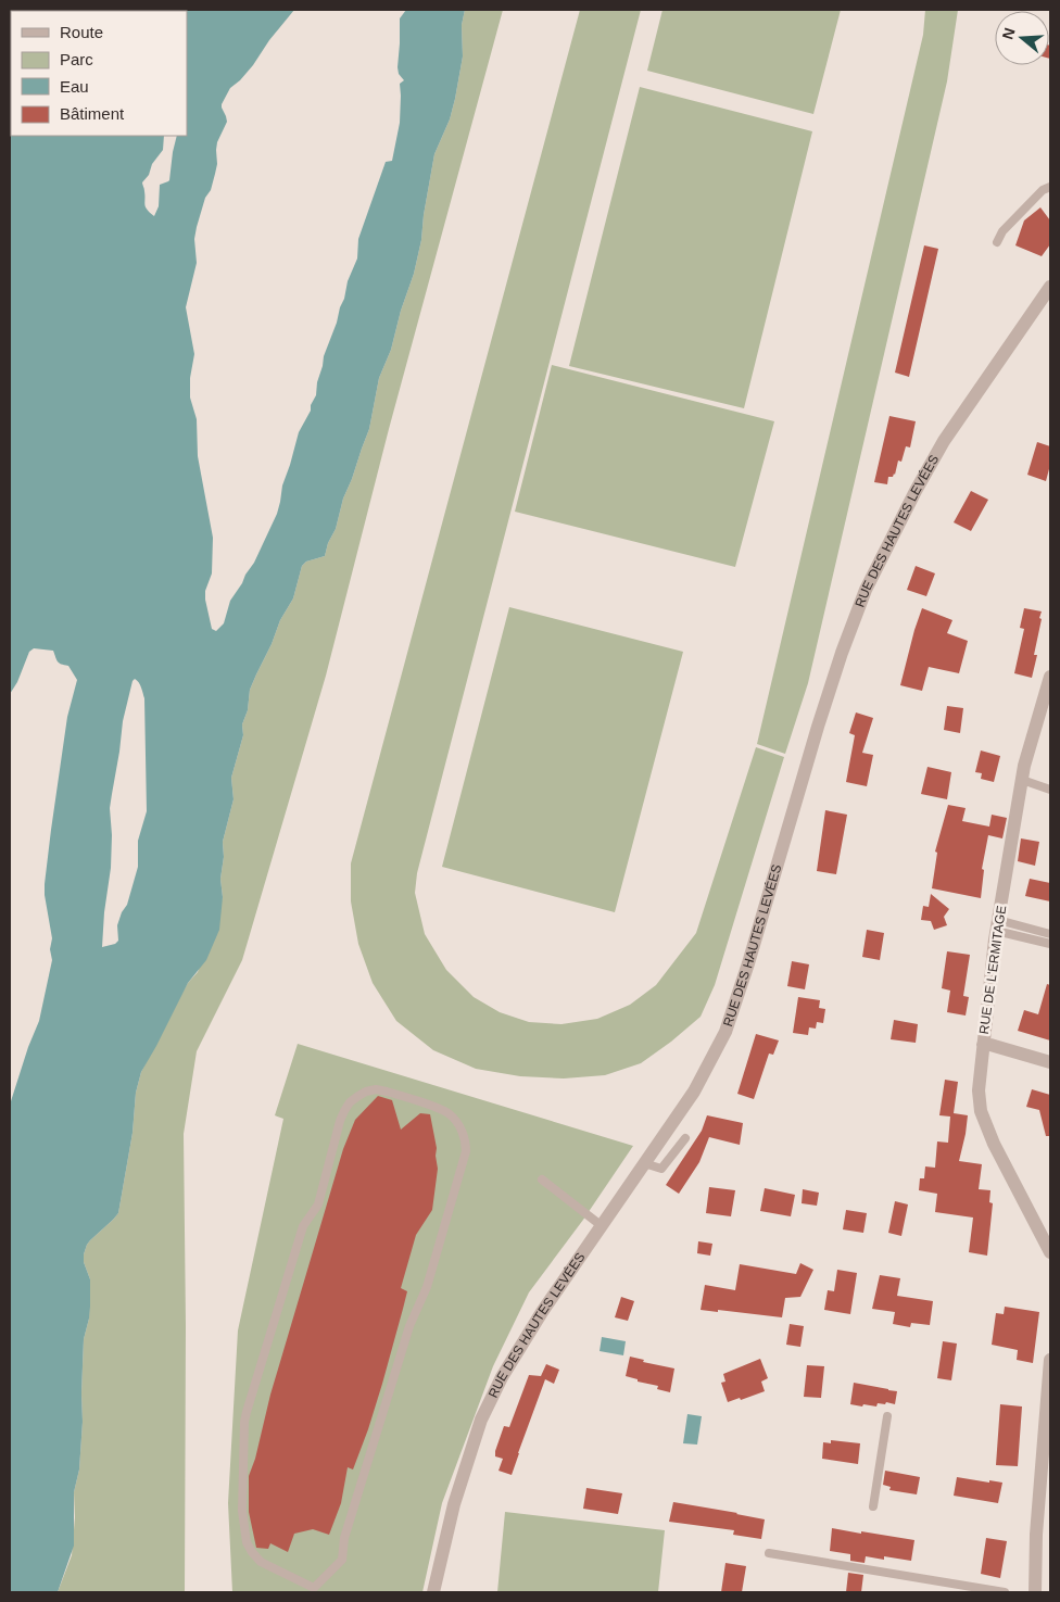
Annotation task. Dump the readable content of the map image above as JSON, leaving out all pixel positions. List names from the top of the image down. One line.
{"streets":{"street":["RUE DES HAUTES LEVÉES","RUE DE L'ERMITAGE"]},"legend":["Route","Parc","Eau","Bâtiment"],"north":"left"}
